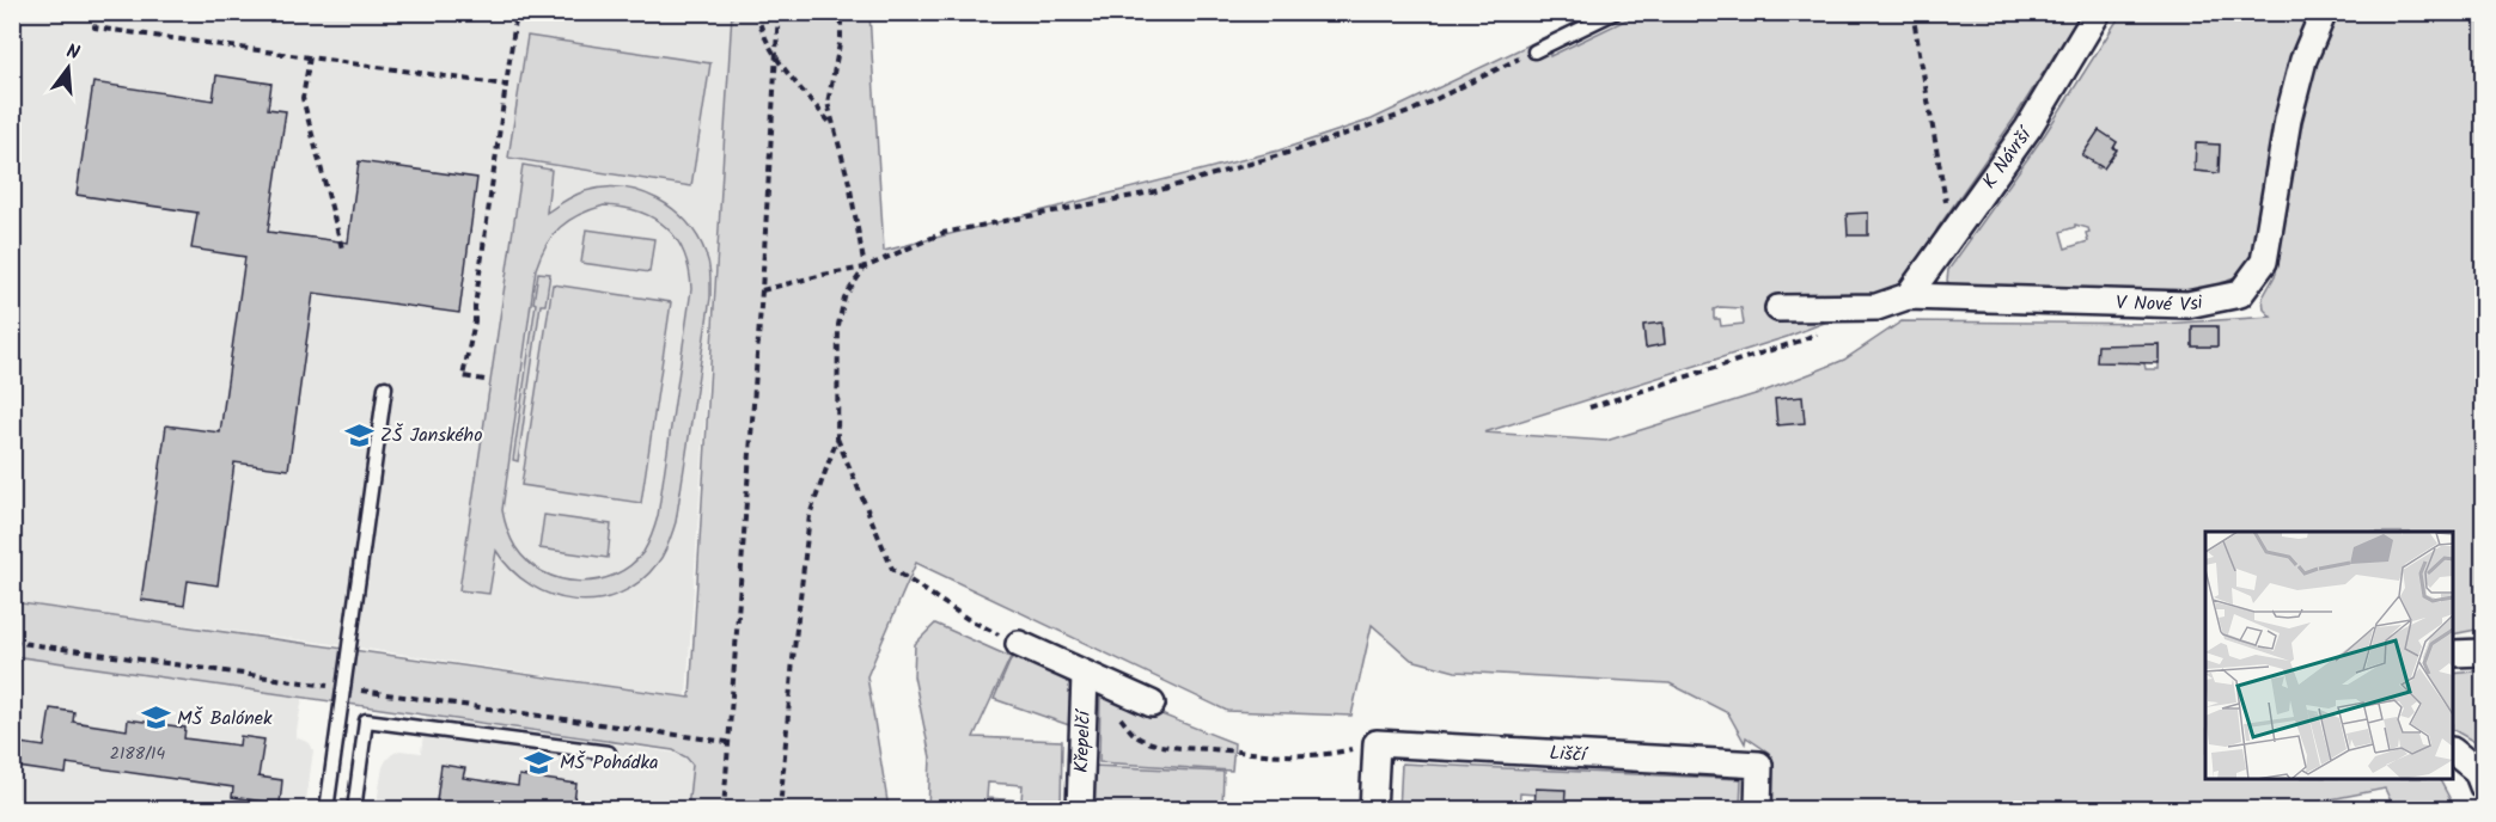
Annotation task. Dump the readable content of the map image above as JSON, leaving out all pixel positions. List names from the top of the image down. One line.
{"streets":{"street":["K Návrší","V Nové Vsi","Křepelčí","Liščí"]},"crossings":[["K Návrší","V Nové Vsi"]],"places":{"school or university":["ZŠ Janského","MŠ Balónek","MŠ Pohádka"]},"house_numbers":["2188/14"],"north":"top"}
